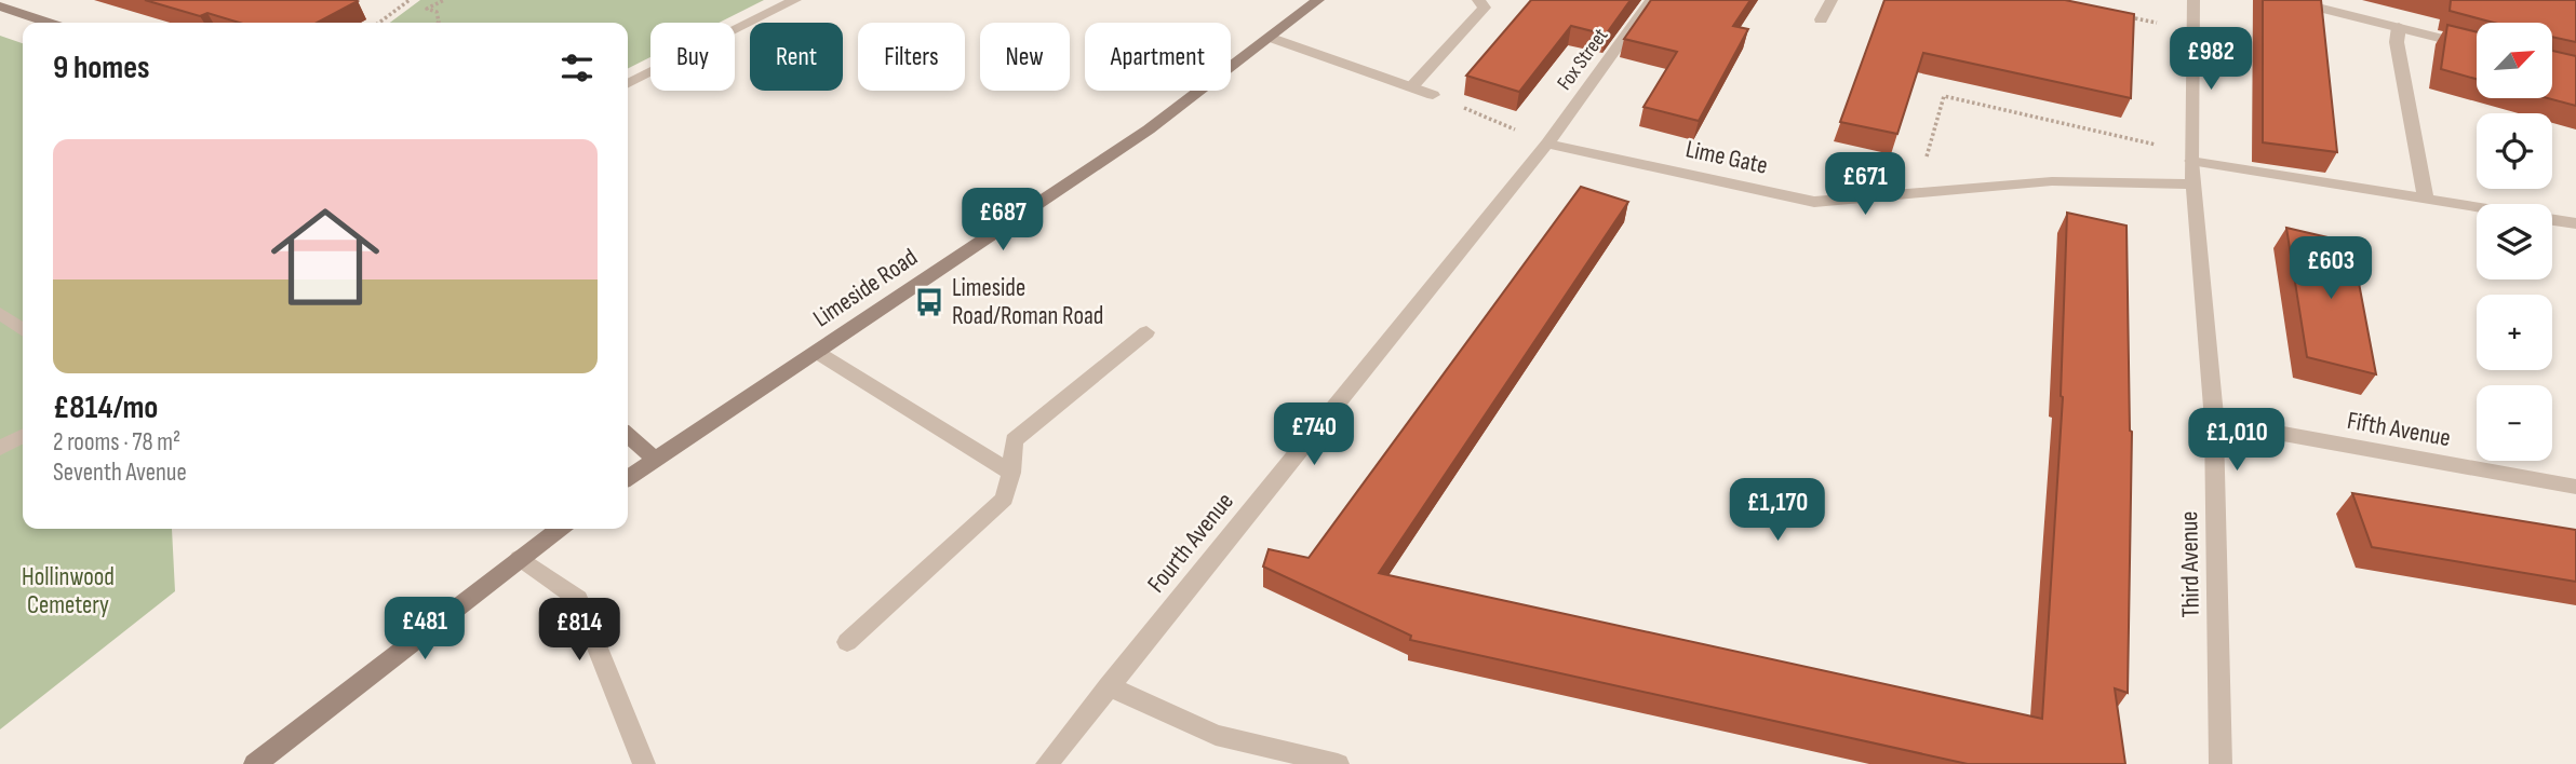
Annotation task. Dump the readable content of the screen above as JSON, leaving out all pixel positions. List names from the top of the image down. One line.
{"streets":{"street":["Fox Street","Lime Gate","Limeside Road","Fifth Avenue","Fourth Avenue","Third Avenue"]},"crossings":[["Fox Street","Lime Gate"],["Fox Street","Fourth Avenue"],["Lime Gate","Fourth Avenue"],["Lime Gate","Third Avenue"],["Fifth Avenue","Third Avenue"]],"parks":["Hollinwood Cemetery"],"places":{"bus stop":["Limeside Road/Roman Road"]},"north":"top right","page":{"map_buttons":["+","−"],"chip":["Buy","Rent","Filters","New","Apartment"],"heading":"9 homes","price":["£982","£671","£687","£603","£740","£1,010","£1,170","£481","£814"],"list":[{"name":"£814/mo","note":"2 rooms · 78 m² · Seventh Avenue"}]}}
